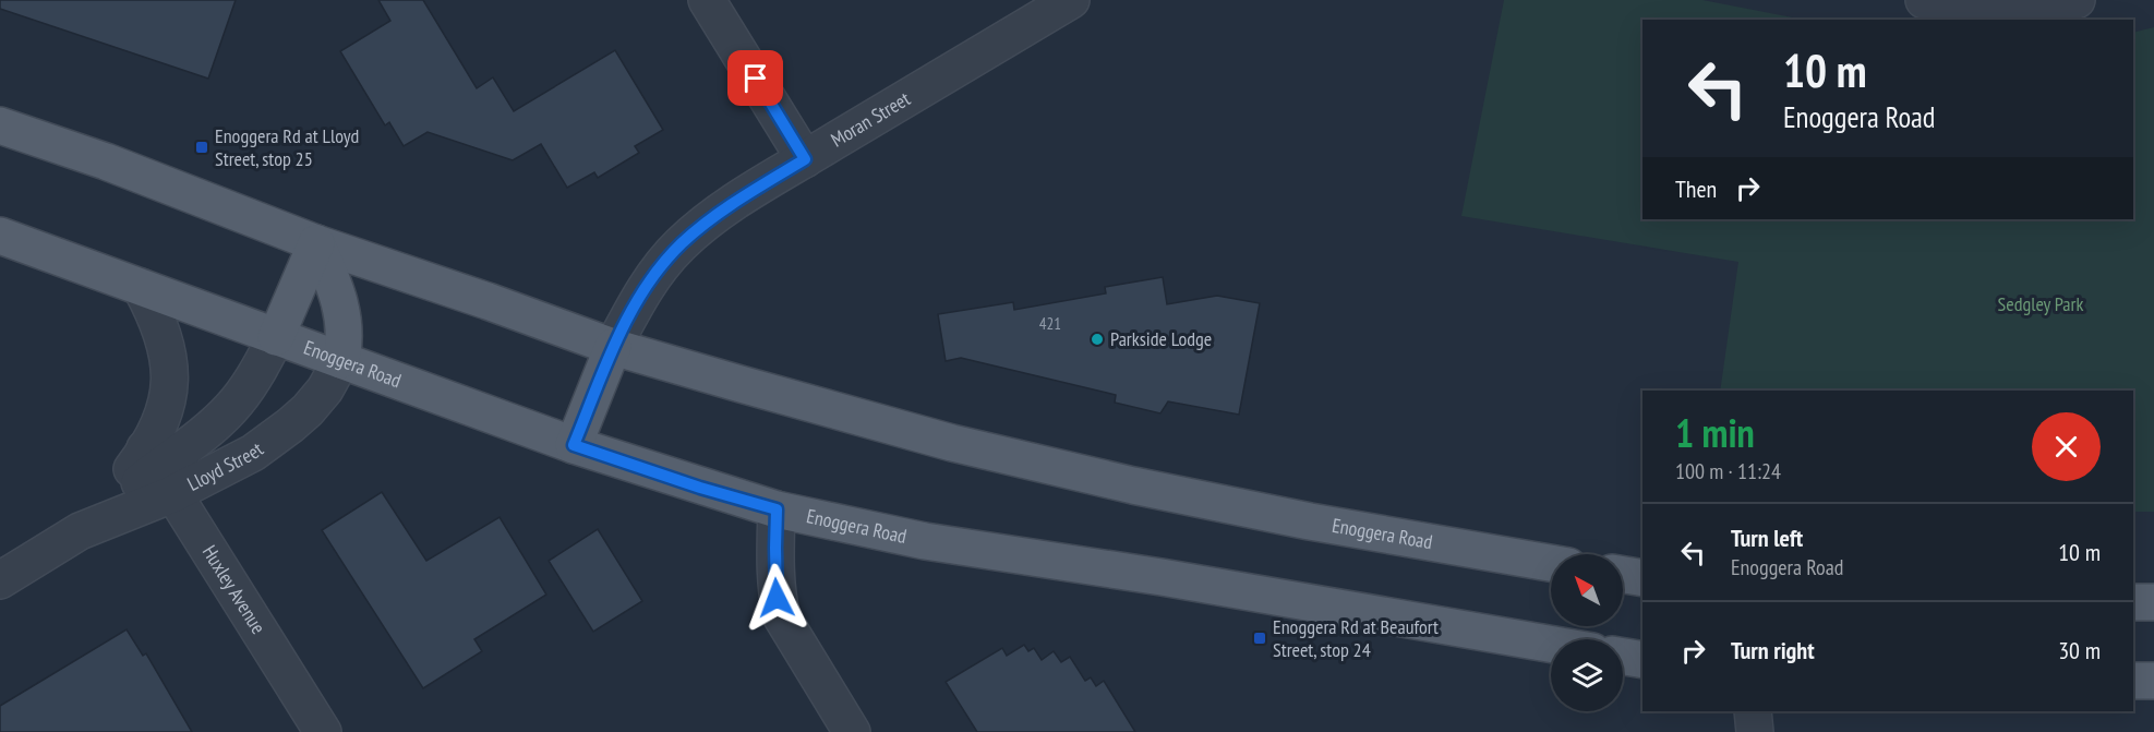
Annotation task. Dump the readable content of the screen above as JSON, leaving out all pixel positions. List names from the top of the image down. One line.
{"streets":{"main road":["Enoggera Road"],"street":["Moran Street","Lloyd Street","Huxley Avenue"]},"crossings":[["Moran Street","Enoggera Road"],["Enoggera Road","Lloyd Street"],["Lloyd Street","Huxley Avenue"]],"parks":["Sedgley Park"],"places":{"transit":["Enoggera Rd at Lloyd Street, stop 25","Enoggera Rd at Beaufort Street, stop 24"],"other":["Parkside Lodge"]},"house_numbers":["421"],"north":"top left","page":{"turn":["10 m","Enoggera Road"],"then":"Then","heading":["1 min","100 m · 11:24"],"list":[{"name":"Turn left","note":"Enoggera Road","value":"10 m"},{"name":"Turn right","value":"30 m"}]}}
